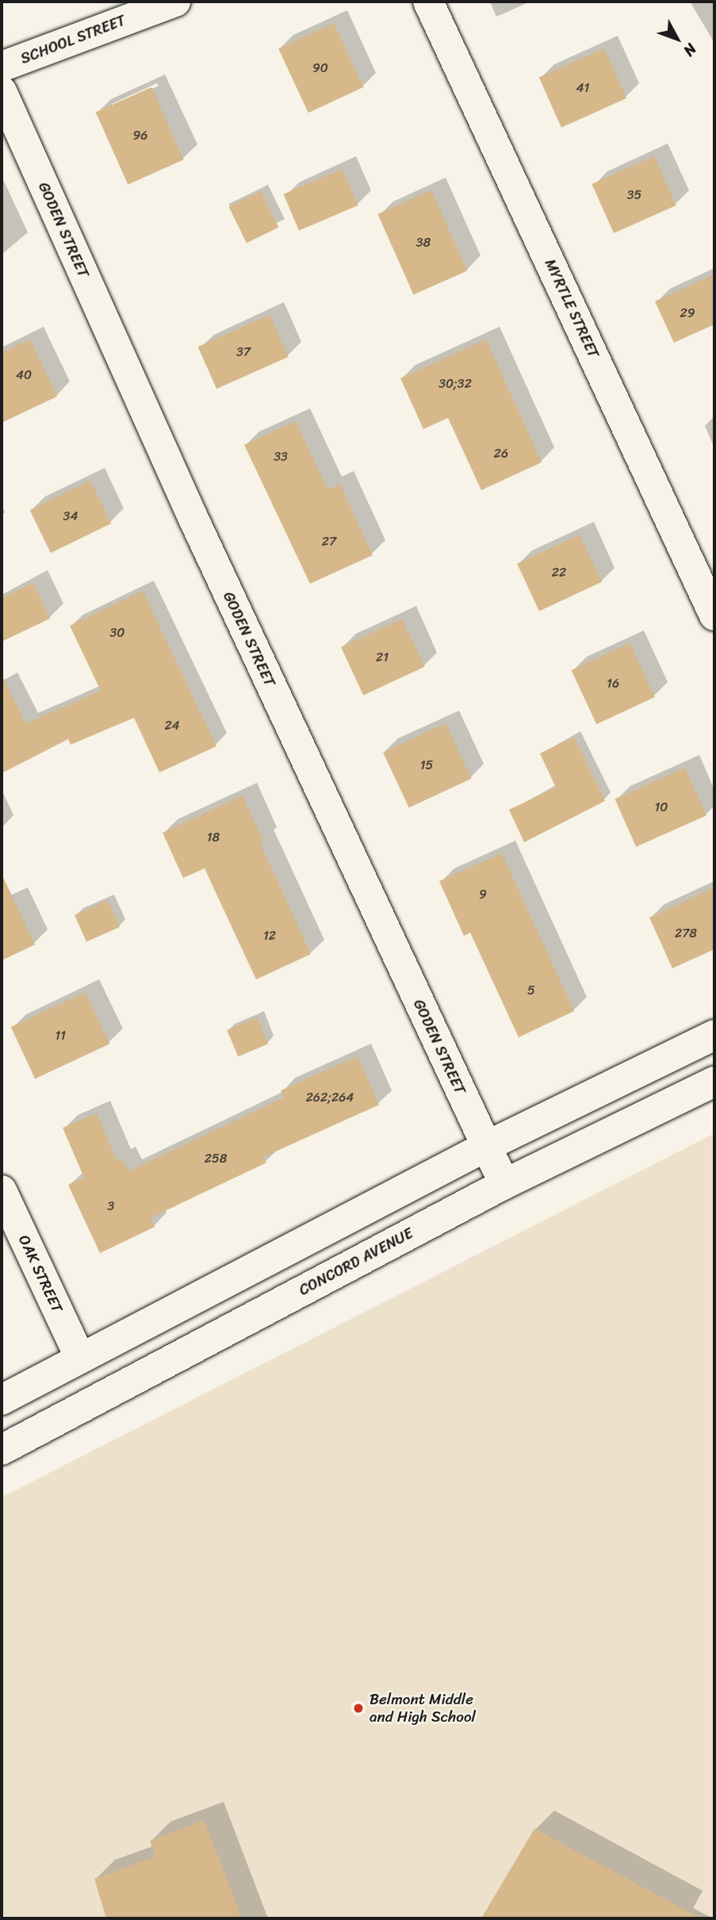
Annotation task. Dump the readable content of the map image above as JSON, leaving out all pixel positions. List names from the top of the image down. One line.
{"streets":{"street":["SCHOOL STREET","GODEN STREET","MYRTLE STREET","CONCORD AVENUE","OAK STREET"]},"crossings":[["GODEN STREET","CONCORD AVENUE"]],"places":["Belmont Middle and High School"],"house_numbers":["90","41","96","35","38","29","37","40","30;32","26","33","34","27","22","30","21","16","24","15","10","18","9","278","12","5","11","262;264","258","3"],"north":"bottom right"}
